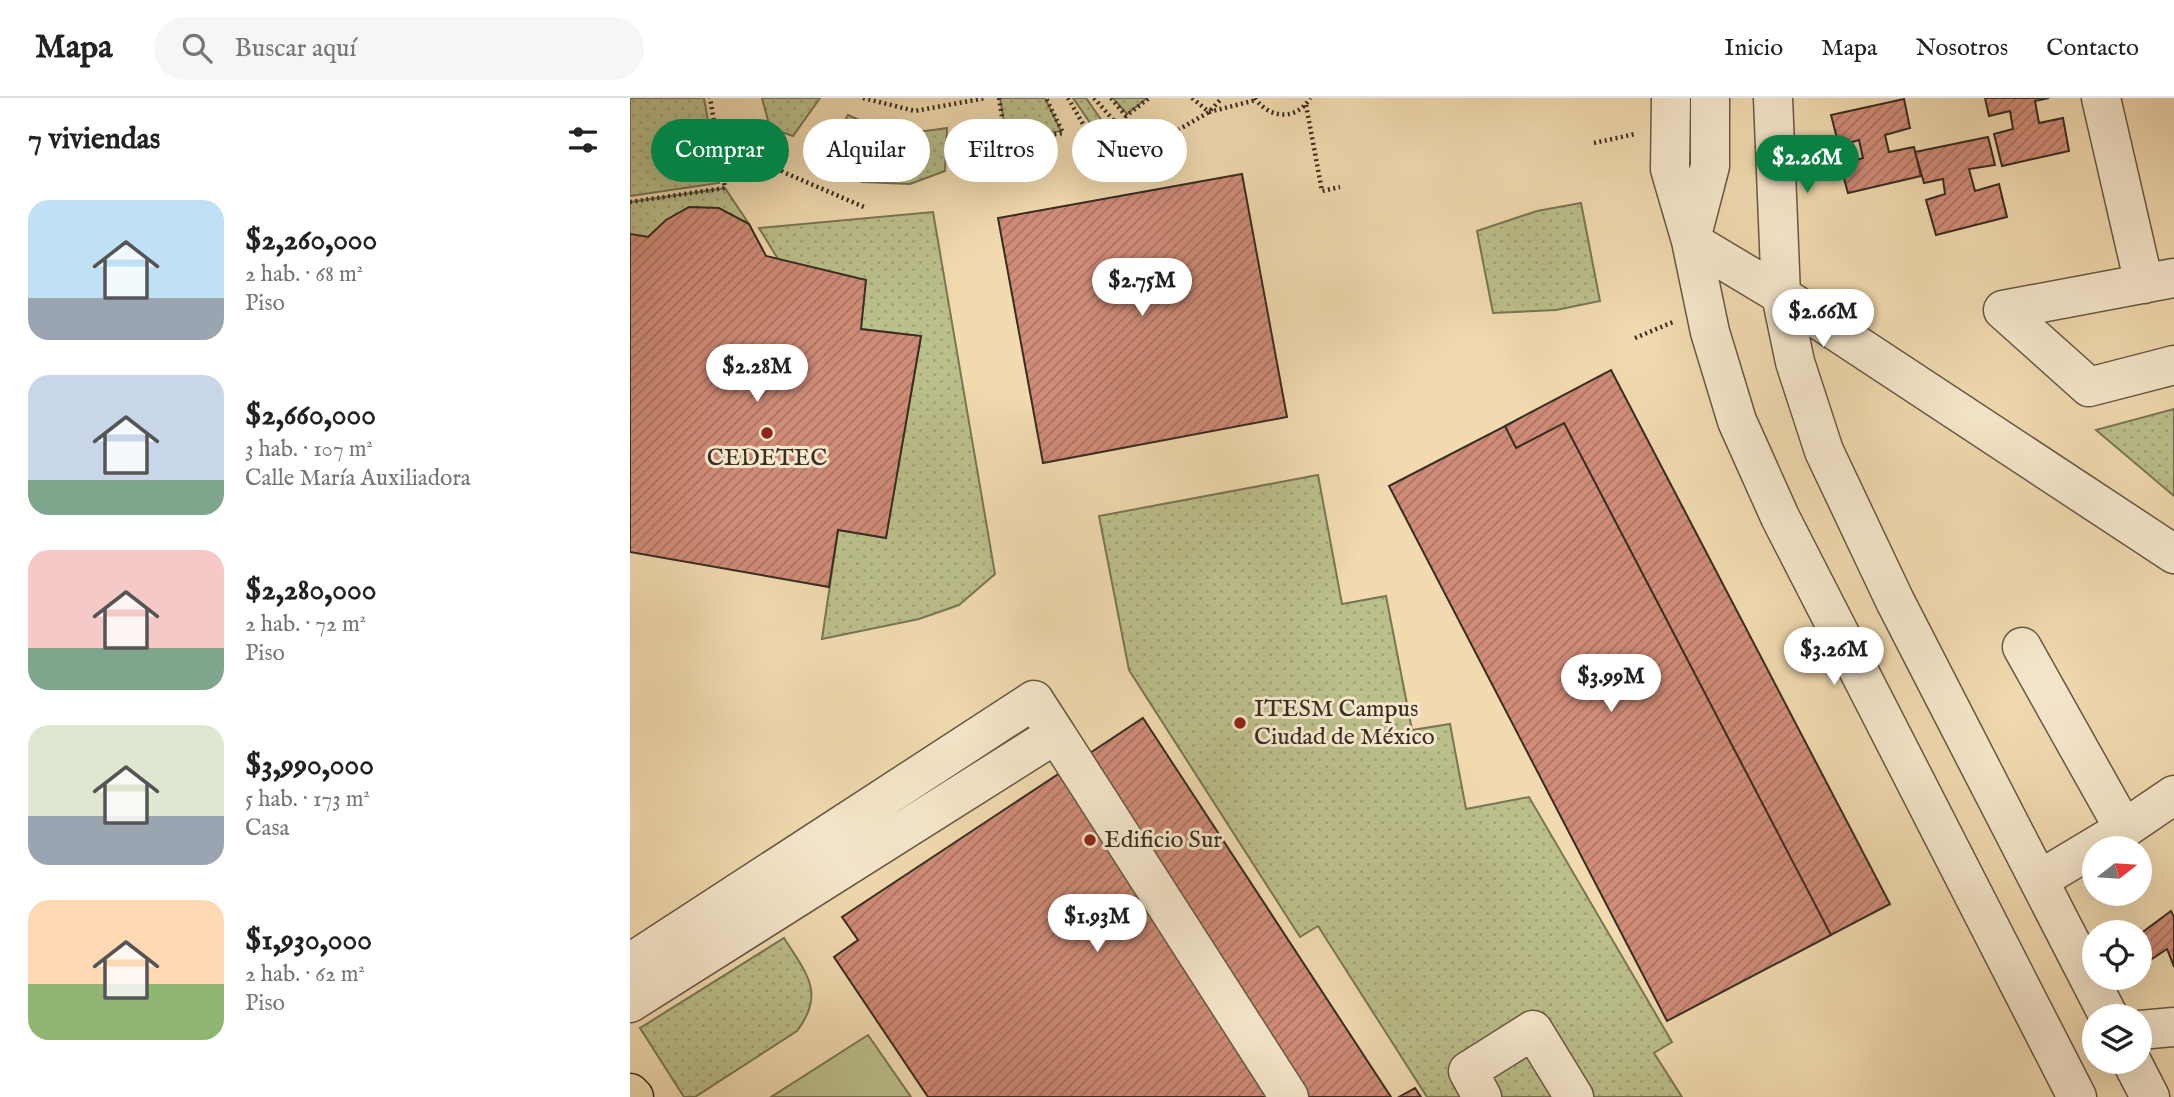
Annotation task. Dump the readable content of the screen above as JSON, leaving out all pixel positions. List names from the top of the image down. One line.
{"places":["CEDETEC","ITESM Campus Ciudad de México","Edificio Sur"],"north":"right","page":{"header":"Mapa","search":"Buscar aquí","nav":["Inicio","Mapa","Nosotros","Contacto"],"heading":"7 viviendas","chip":["Comprar","Alquilar","Filtros","Nuevo"],"price":["$2.26M","$2.75M","$2.66M","$2.28M","$3.26M","$3.99M","$1.93M"],"list":[{"name":"$2,260,000","note":"2 hab. · 68 m² · Piso"},{"name":"$2,660,000","note":"3 hab. · 107 m² · Calle María Auxiliadora"},{"name":"$2,280,000","note":"2 hab. · 72 m² · Piso"},{"name":"$3,990,000","note":"5 hab. · 173 m² · Casa"},{"name":"$1,930,000","note":"2 hab. · 62 m² · Piso"}]}}
